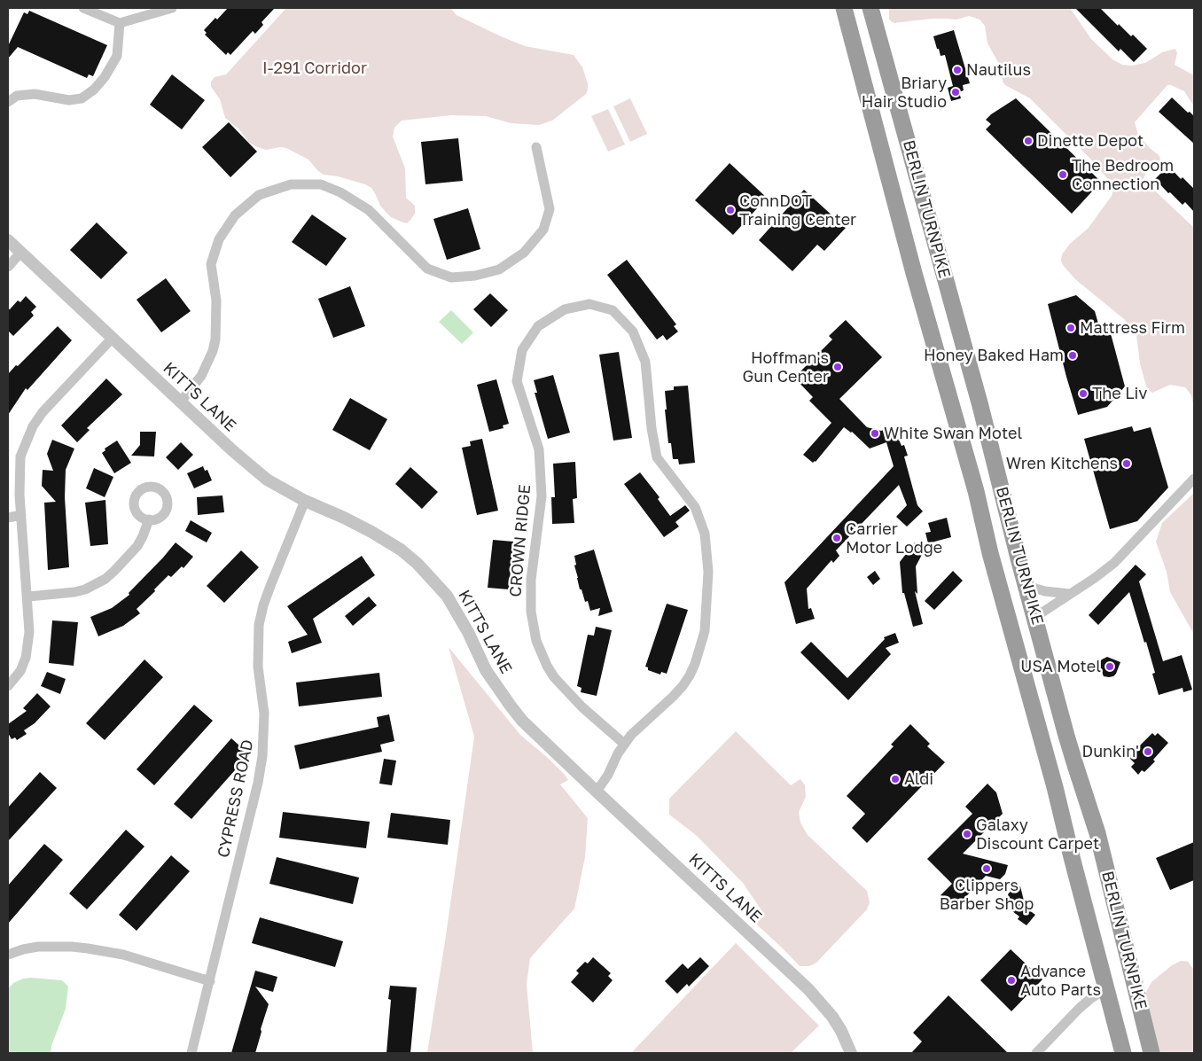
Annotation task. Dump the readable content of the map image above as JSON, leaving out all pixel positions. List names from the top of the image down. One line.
{"streets":{"highway":["BERLIN TURNPIKE"],"street":["KITTS LANE","CROWN RIDGE","CYPRESS ROAD"]},"crossings":[["KITTS LANE","CROWN RIDGE"],["KITTS LANE","CYPRESS ROAD"]],"parks":["I-291 Corridor"],"places":["Nautilus","Briary Hair Studio","Dinette Depot","The Bedroom Connection","ConnDOT Training Center","Mattress Firm","Honey Baked Ham","Hoffman's Gun Center","The Liv","White Swan Motel","Wren Kitchens","Carrier Motor Lodge","USA Motel","Dunkin'","Aldi","Galaxy Discount Carpet","Clippers Barber Shop","Advance Auto Parts"]}
